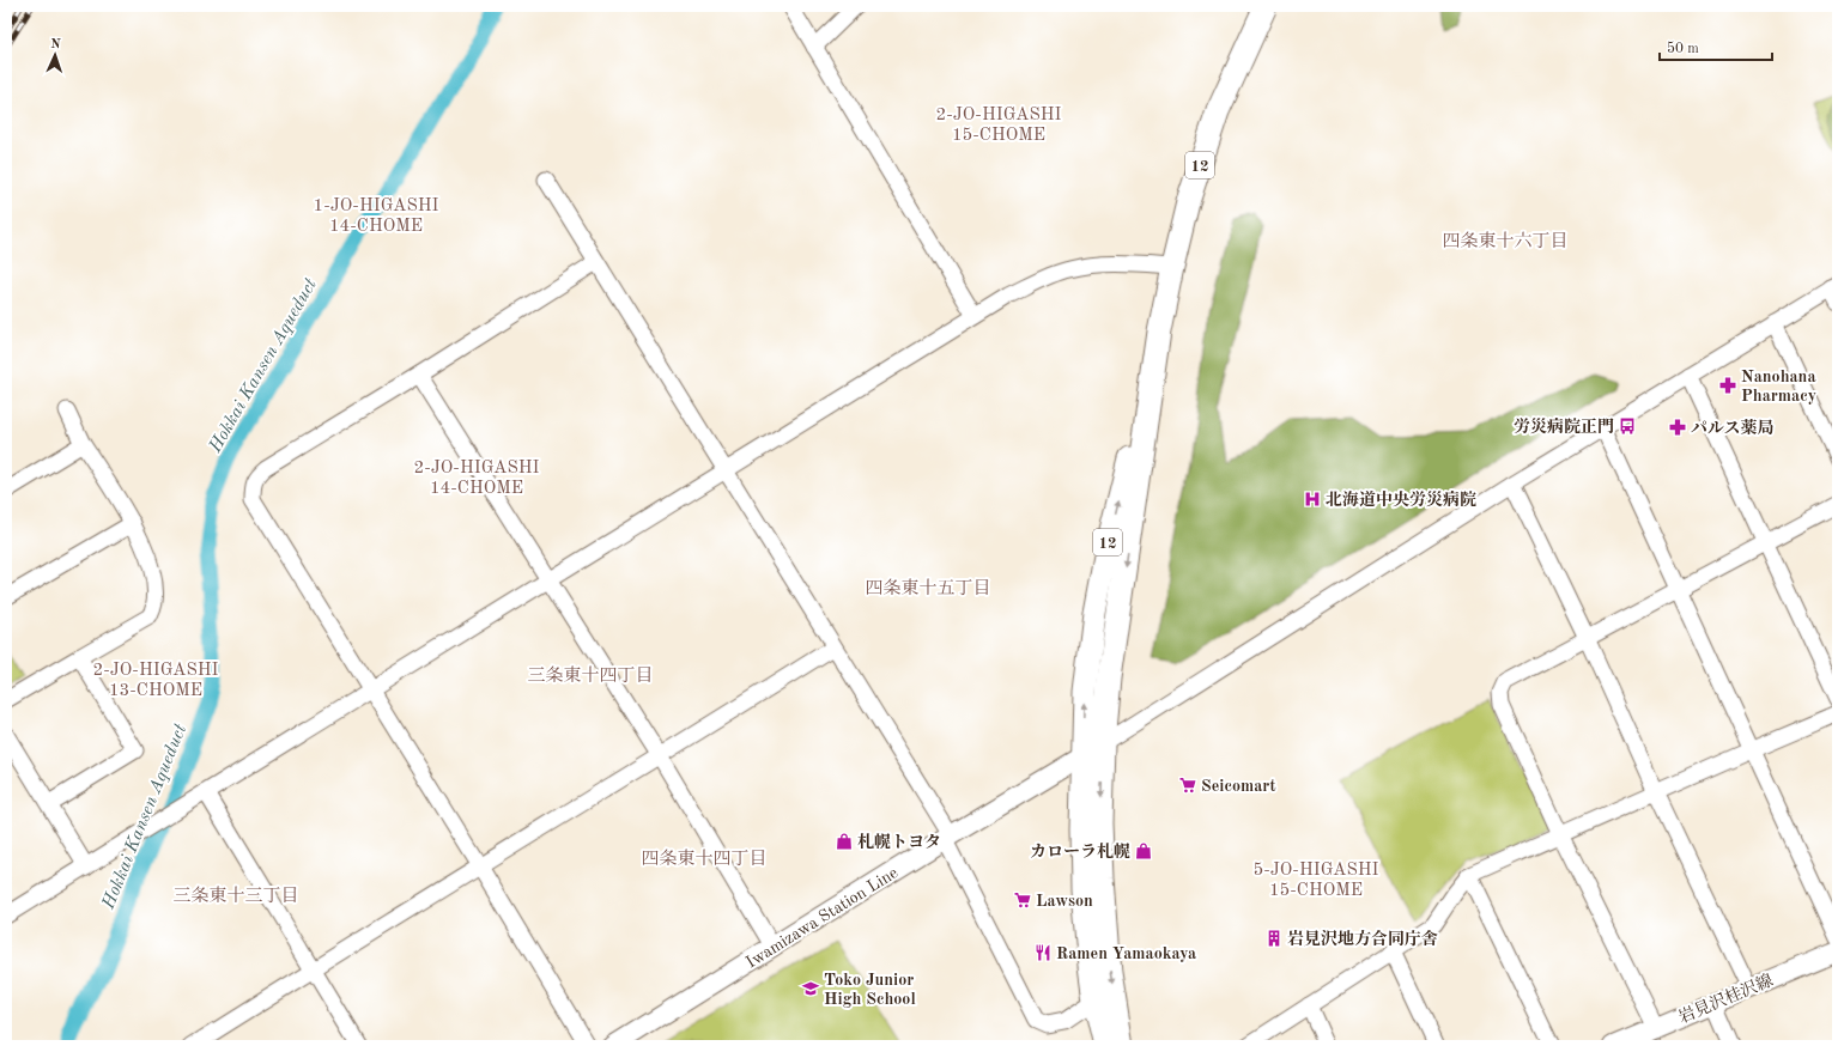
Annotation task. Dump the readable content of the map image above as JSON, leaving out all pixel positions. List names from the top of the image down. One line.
{"streets":{"highway":["12"],"main road":["Iwamizawa Station Line","岩見沢桂沢線"]},"crossings":[["12","Iwamizawa Station Line"]],"districts":["2-JO-HIGASHI 15-CHOME","1-JO-HIGASHI 14-CHOME","四条東十六丁目","2-JO-HIGASHI 14-CHOME","四条東十五丁目","2-JO-HIGASHI 13-CHOME","三条東十四丁目","四条東十四丁目","5-JO-HIGASHI 15-CHOME","三条東十三丁目"],"water":["Hokkai Kansen Aqueduct"],"places":{"pharmacy":["Nanohana Pharmacy","パルス薬局"],"bus stop":["労災病院正門"],"hospital":["北海道中央労災病院"],"supermarket":["Seicomart","Lawson"],"shop":["札幌トヨタ","カローラ札幌"],"building":["岩見沢地方合同庁舎"],"restaurant":["Ramen Yamaokaya"],"school or university":["Toko Junior High School"]},"scale_bar":"50 m","north":"top"}
